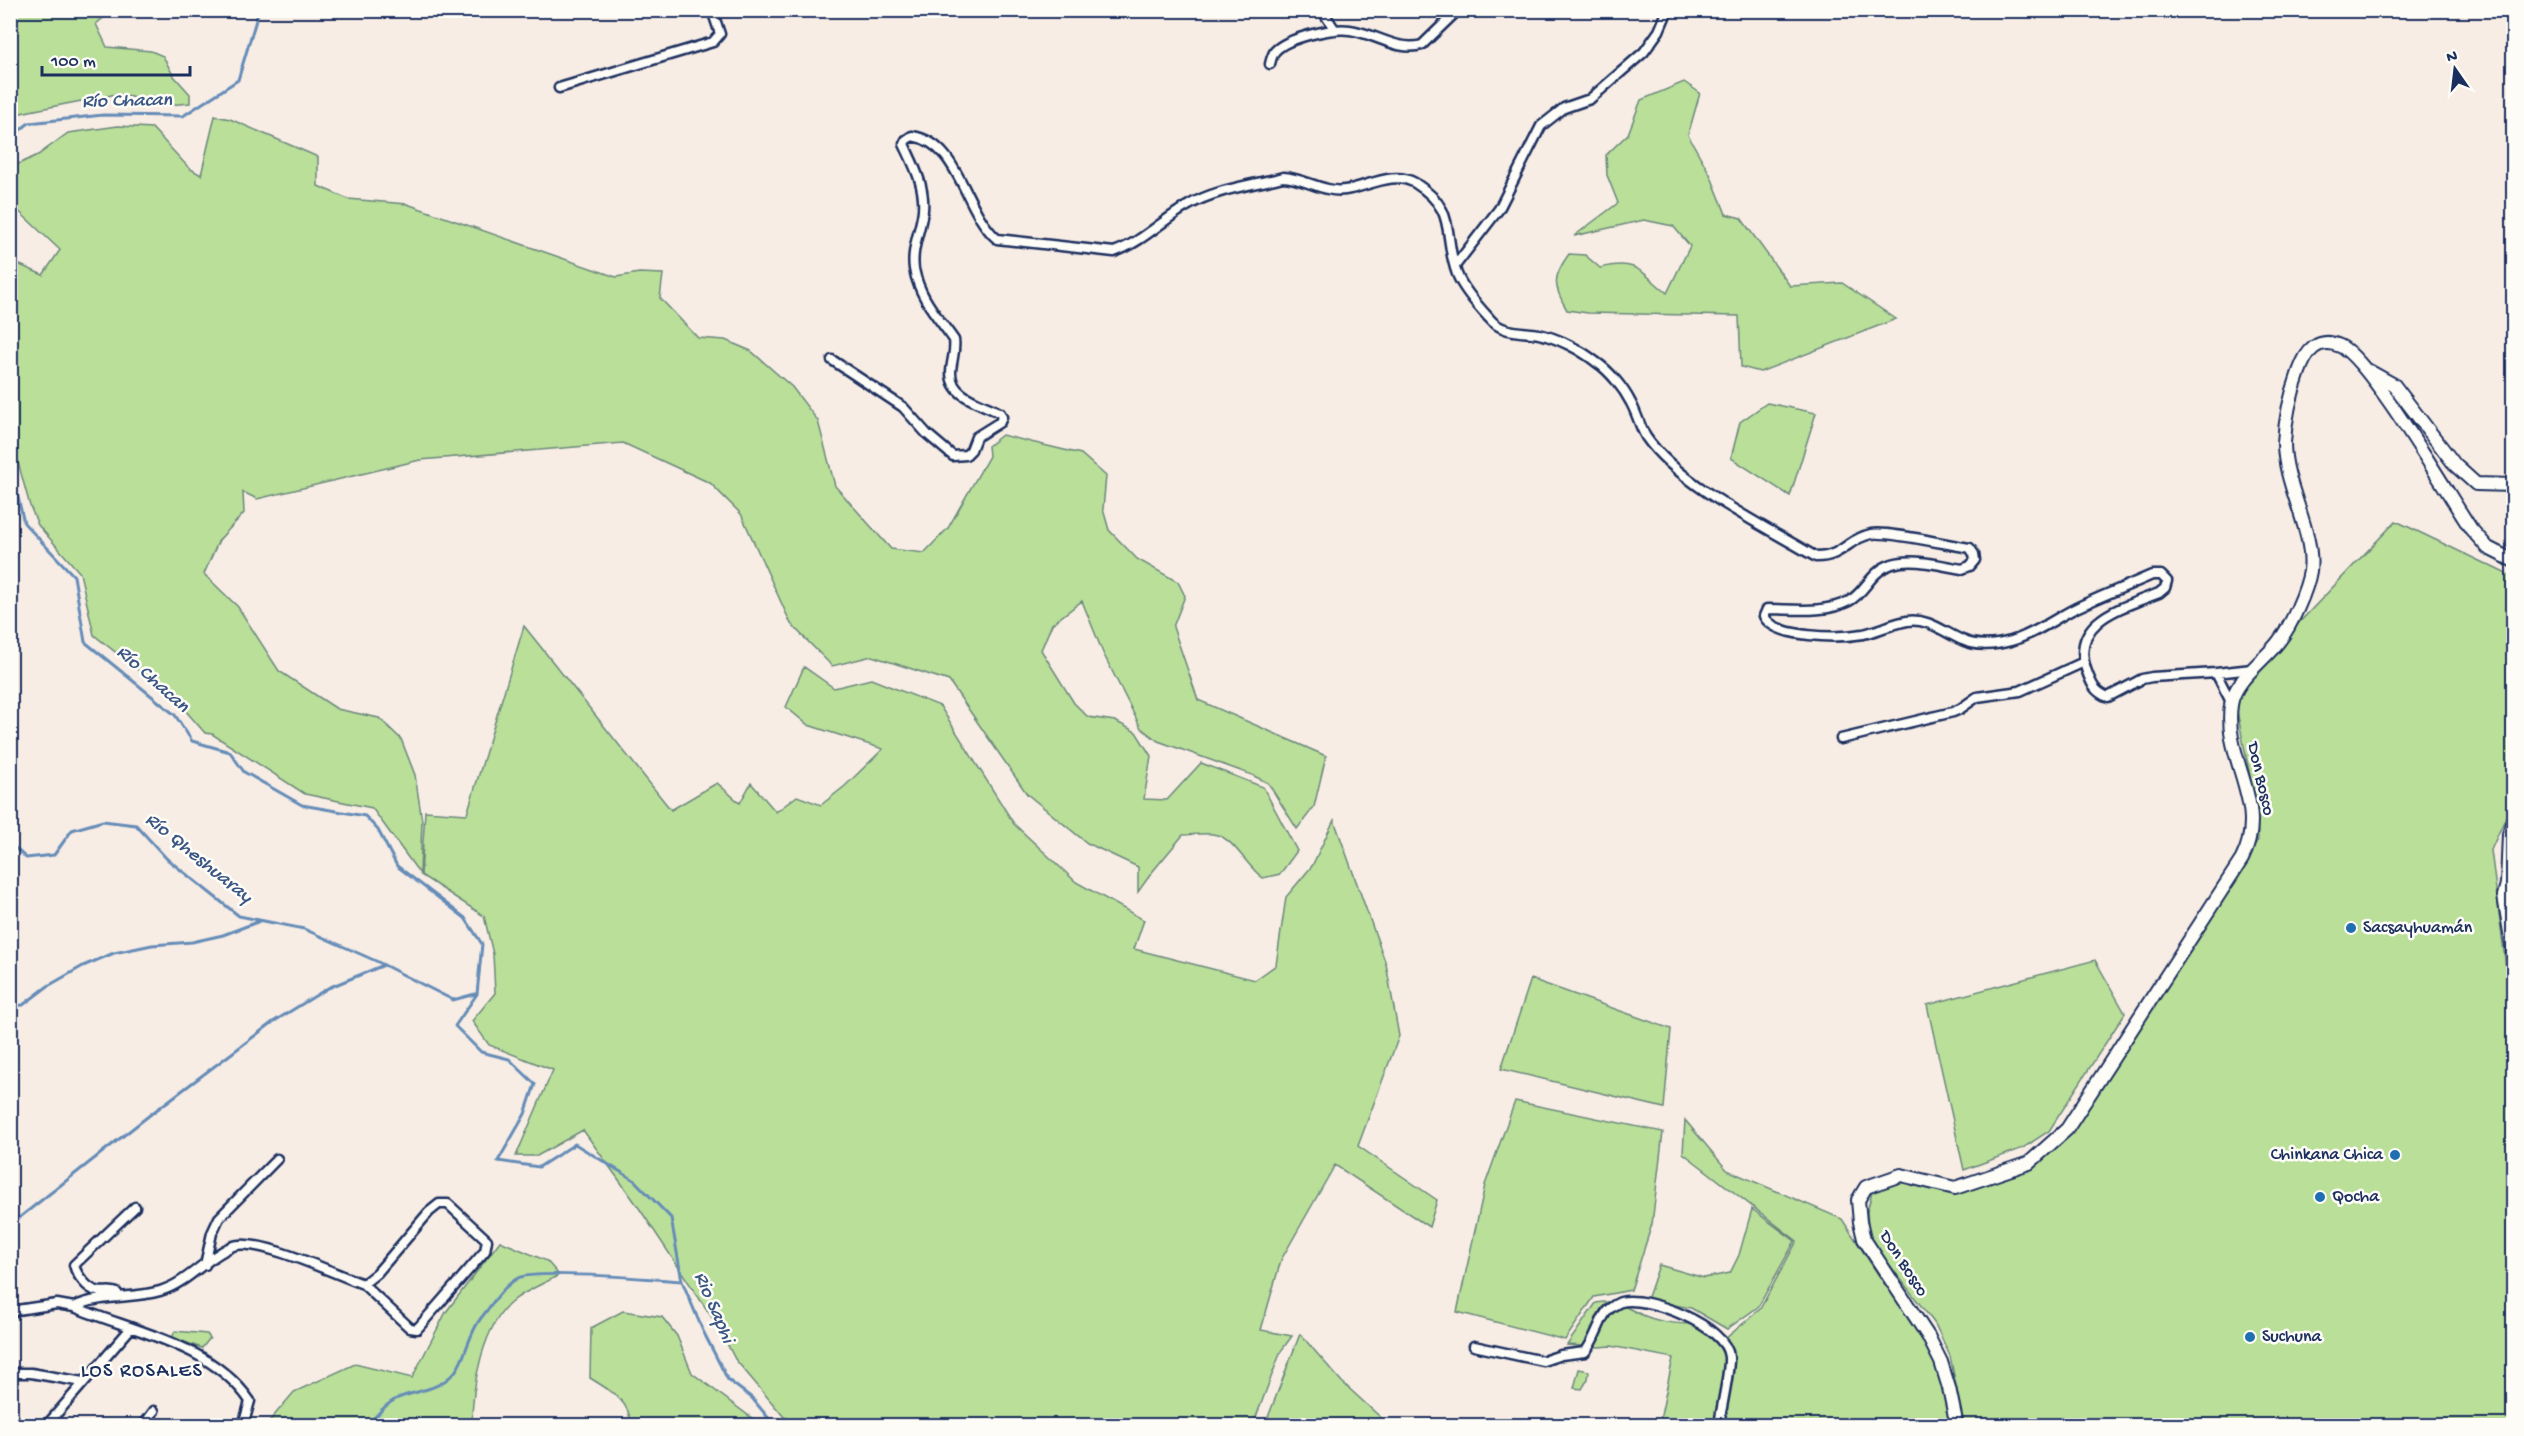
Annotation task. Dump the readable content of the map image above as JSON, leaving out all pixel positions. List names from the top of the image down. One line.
{"streets":{"street":["Don Bosco"]},"districts":["LOS ROSALES"],"water":["Río Chacan","Río Qheshuaray","Rio Saphi"],"places":["Sacsayhuamán","Chinkana Chica","Qocha","Suchuna"],"scale_bar":"100 m","north":"top"}
